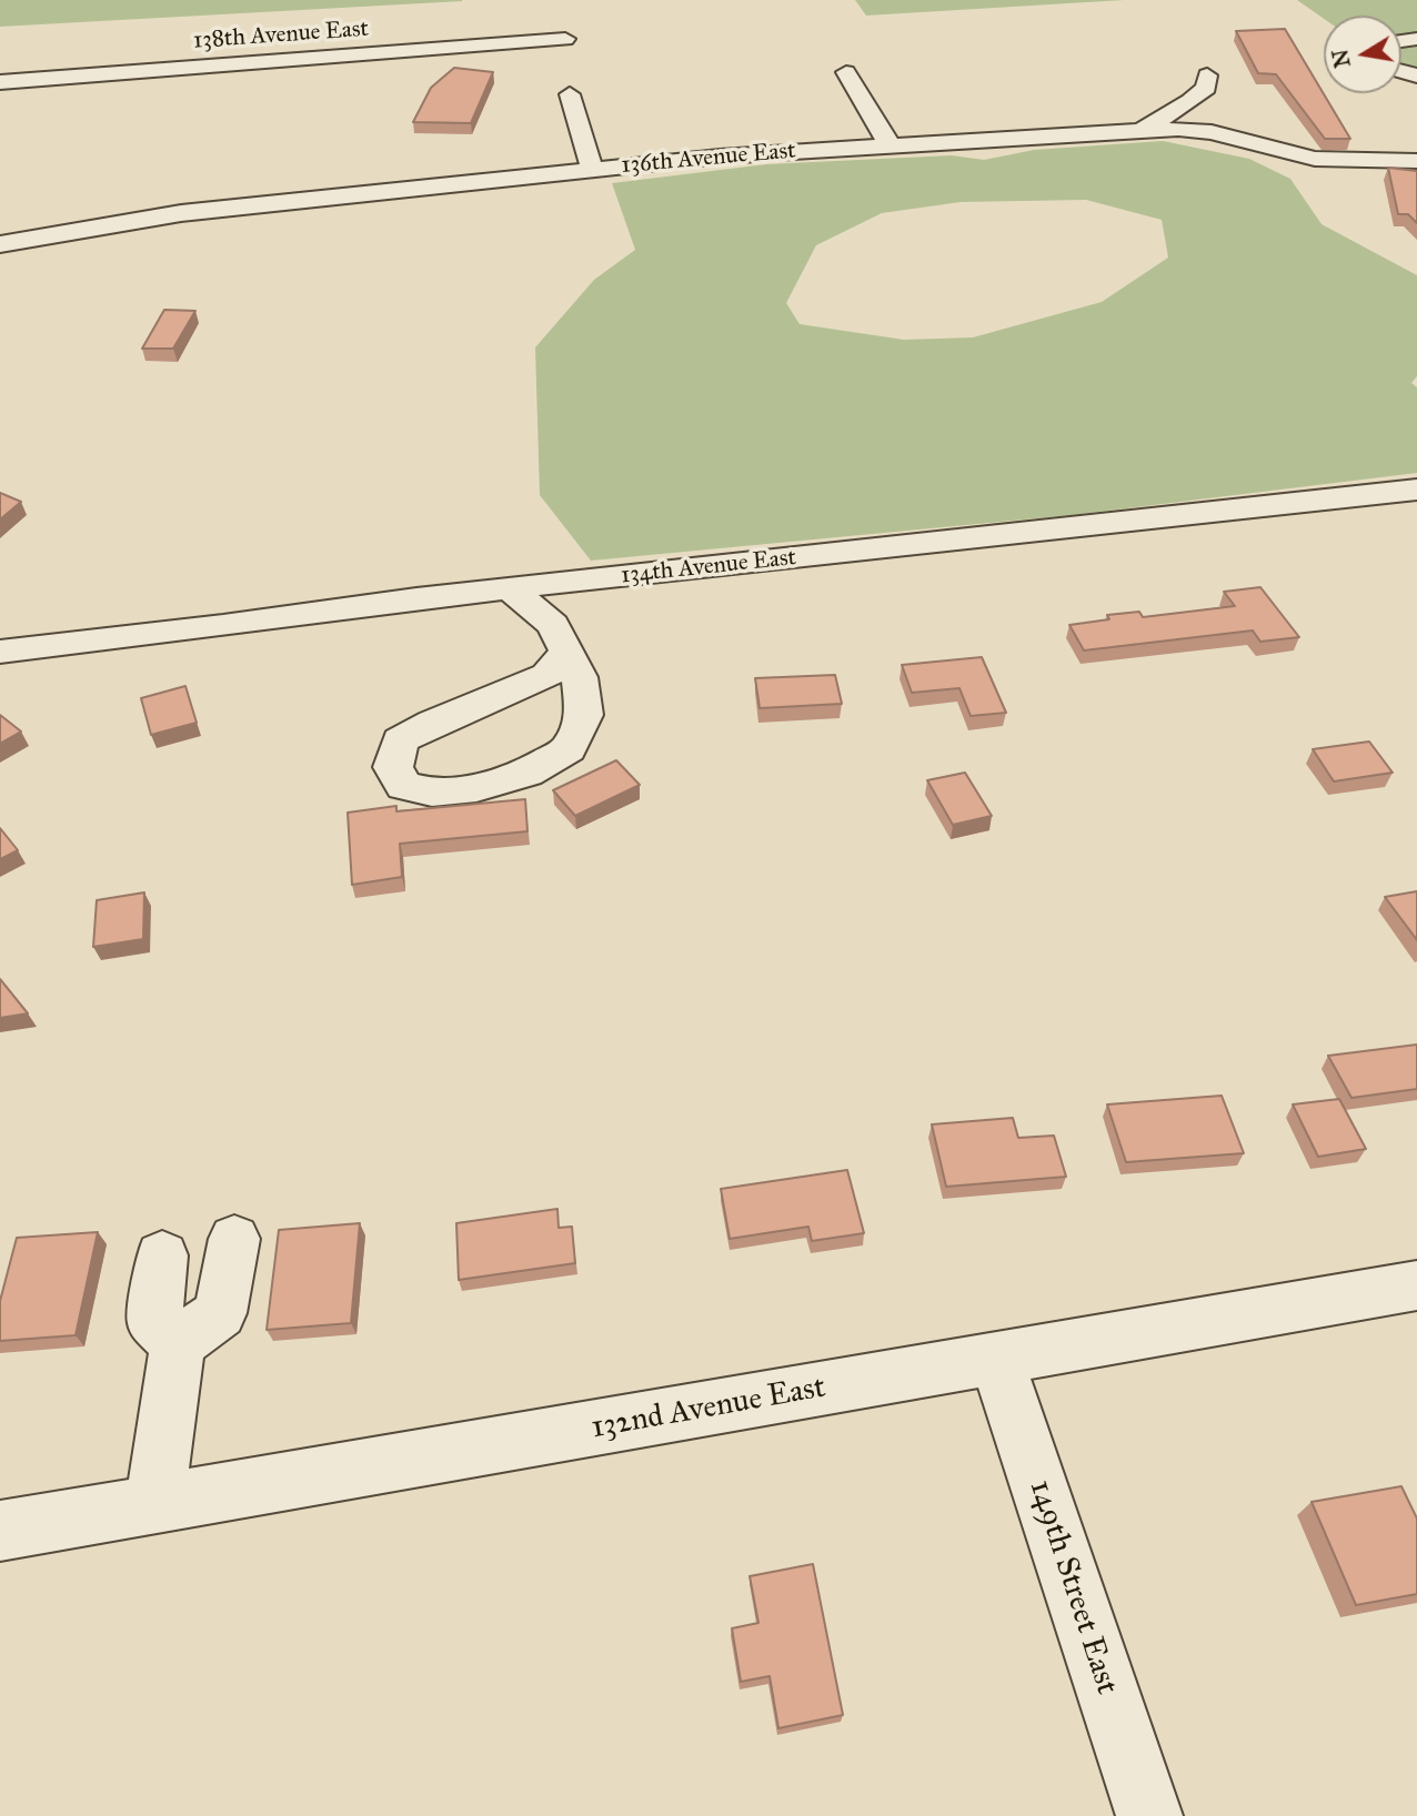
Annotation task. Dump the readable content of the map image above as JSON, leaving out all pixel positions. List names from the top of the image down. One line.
{"streets":{"street":["138th Avenue East","136th Avenue East","134th Avenue East","132nd Avenue East","149th Street East"]},"crossings":[["132nd Avenue East","149th Street East"]],"north":"left"}
